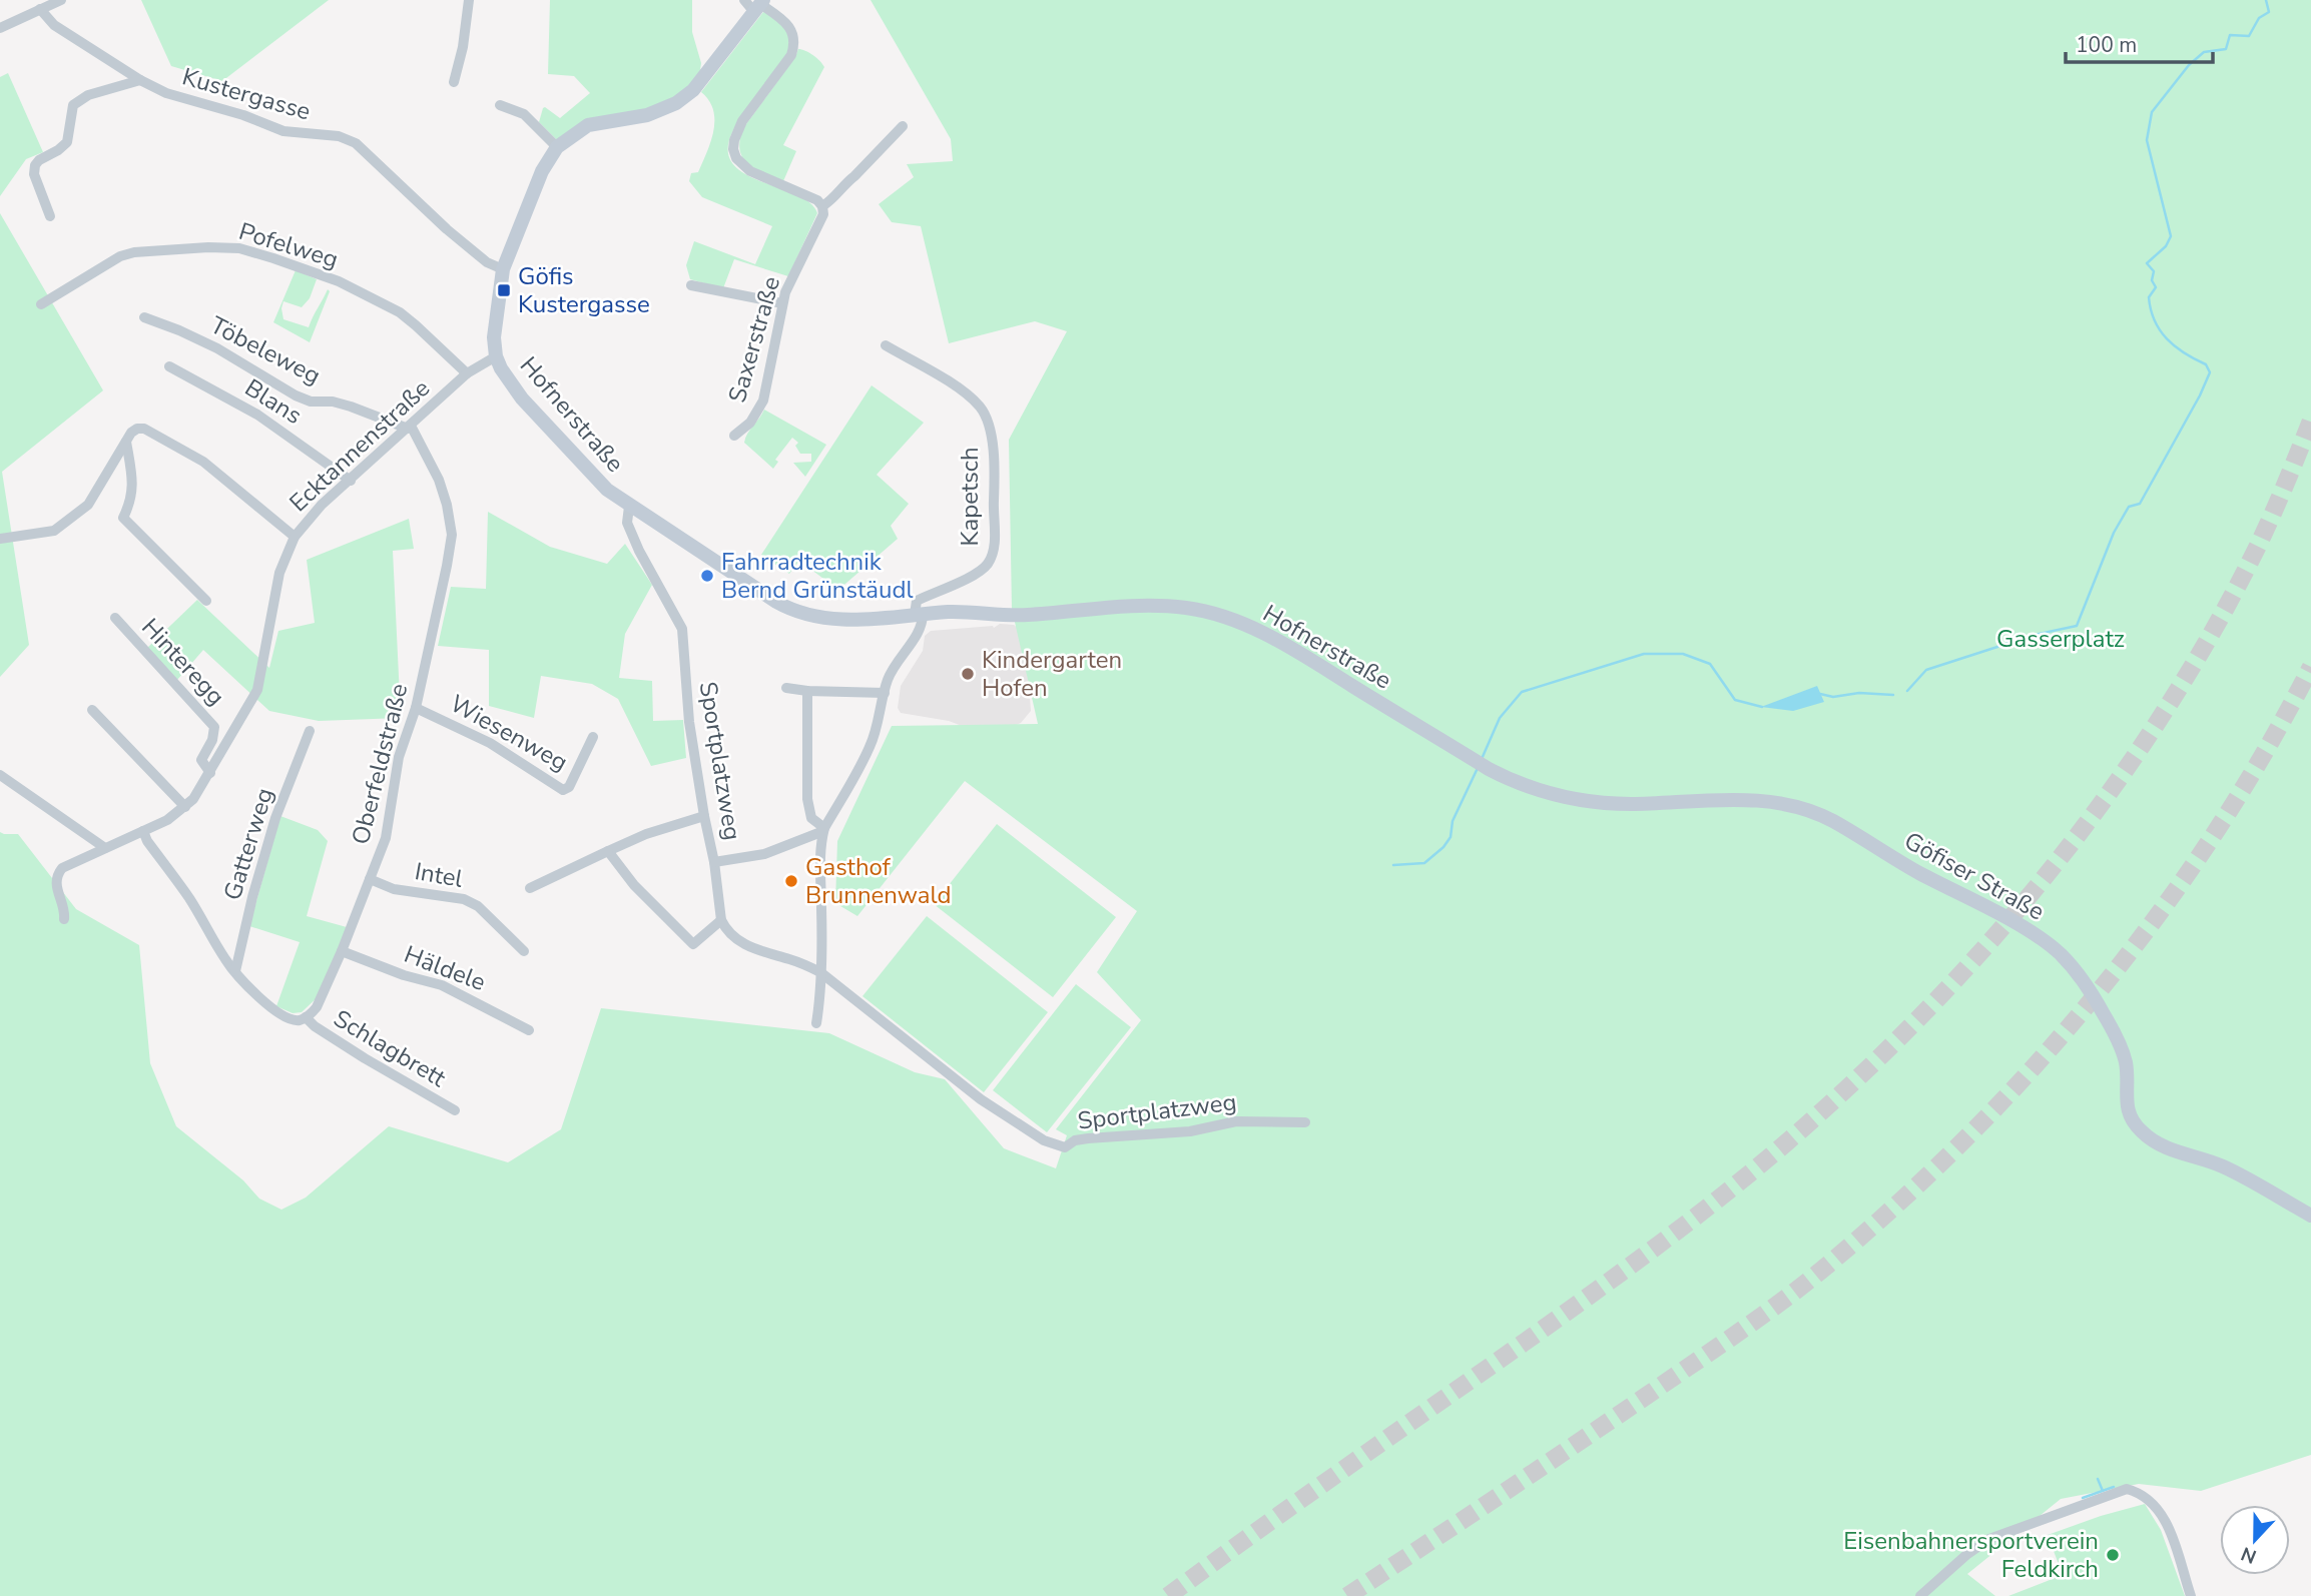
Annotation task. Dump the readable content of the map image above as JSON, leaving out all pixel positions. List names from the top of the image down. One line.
{"streets":{"main road":["Hofnerstraße","Göfiser Straße"],"street":["Kustergasse","Pofelweg","Saxerstraße","Töbeleweg","Blans","Ecktannenstraße","Kapetsch","Hinteregg","Wiesenweg","Sportplatzweg","Oberfeldstraße","Gatterweg","Intel","Häldele","Schlagbrett"]},"crossings":[["Kustergasse","Hofnerstraße"],["Pofelweg","Ecktannenstraße"],["Töbeleweg","Ecktannenstraße"],["Töbeleweg","Oberfeldstraße"],["Blans","Ecktannenstraße"],["Hofnerstraße","Ecktannenstraße"],["Hofnerstraße","Kapetsch"],["Hofnerstraße","Sportplatzweg"],["Hofnerstraße","Göfiser Straße"],["Ecktannenstraße","Hinteregg"],["Ecktannenstraße","Oberfeldstraße"],["Wiesenweg","Oberfeldstraße"],["Oberfeldstraße","Intel"],["Oberfeldstraße","Häldele"],["Oberfeldstraße","Schlagbrett"]],"parks":["Gasserplatz"],"places":{"transit":["Göfis Kustergasse"],"other":["Fahrradtechnik Bernd Grünstäudl","Kindergarten Hofen","Gasthof Brunnenwald","Eisenbahnersportverein Feldkirch"]},"scale_bar":"100 m","north":"bottom"}
